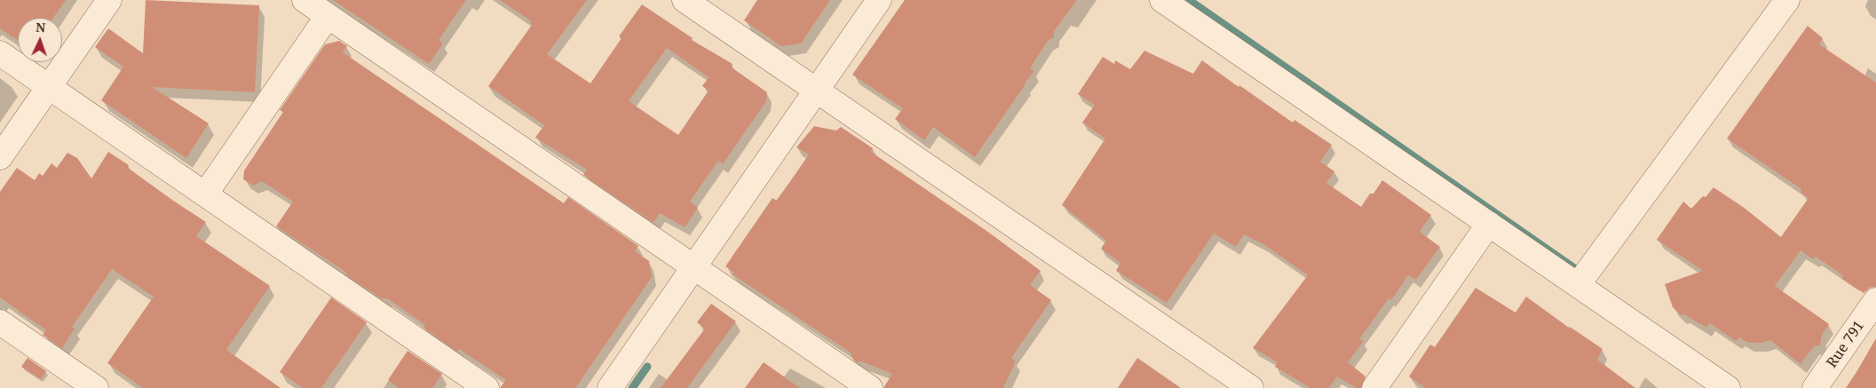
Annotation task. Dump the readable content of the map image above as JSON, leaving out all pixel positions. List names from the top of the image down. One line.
{"streets":{"street":["Rue 791"]},"north":"top"}
